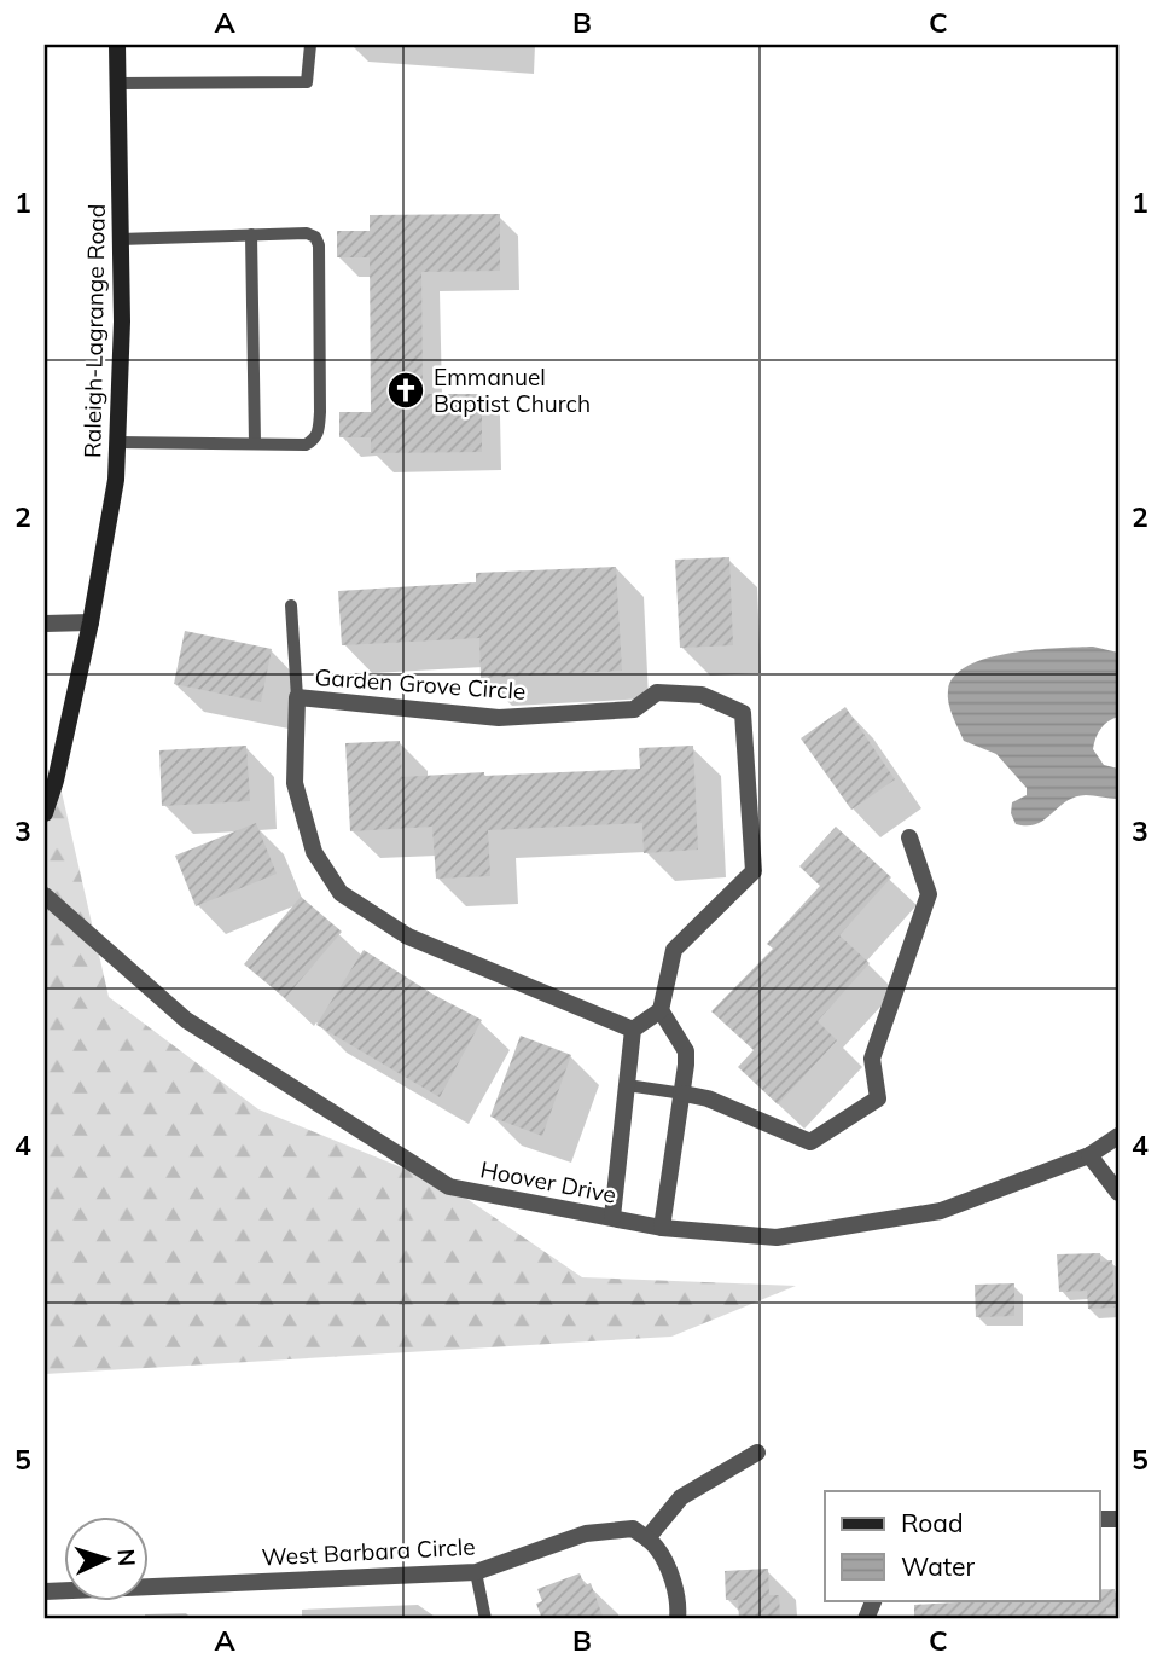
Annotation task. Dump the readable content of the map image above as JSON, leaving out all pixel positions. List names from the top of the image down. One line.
{"streets":{"main road":["Raleigh-Lagrange Road"],"street":["Garden Grove Circle","Hoover Drive","West Barbara Circle"]},"places":{"church":["Emmanuel Baptist Church"]},"legend":["Road","Water"],"north":"right","grid":{"columns":["A","B","C"],"rows":["1","2","3","4","5"]}}
